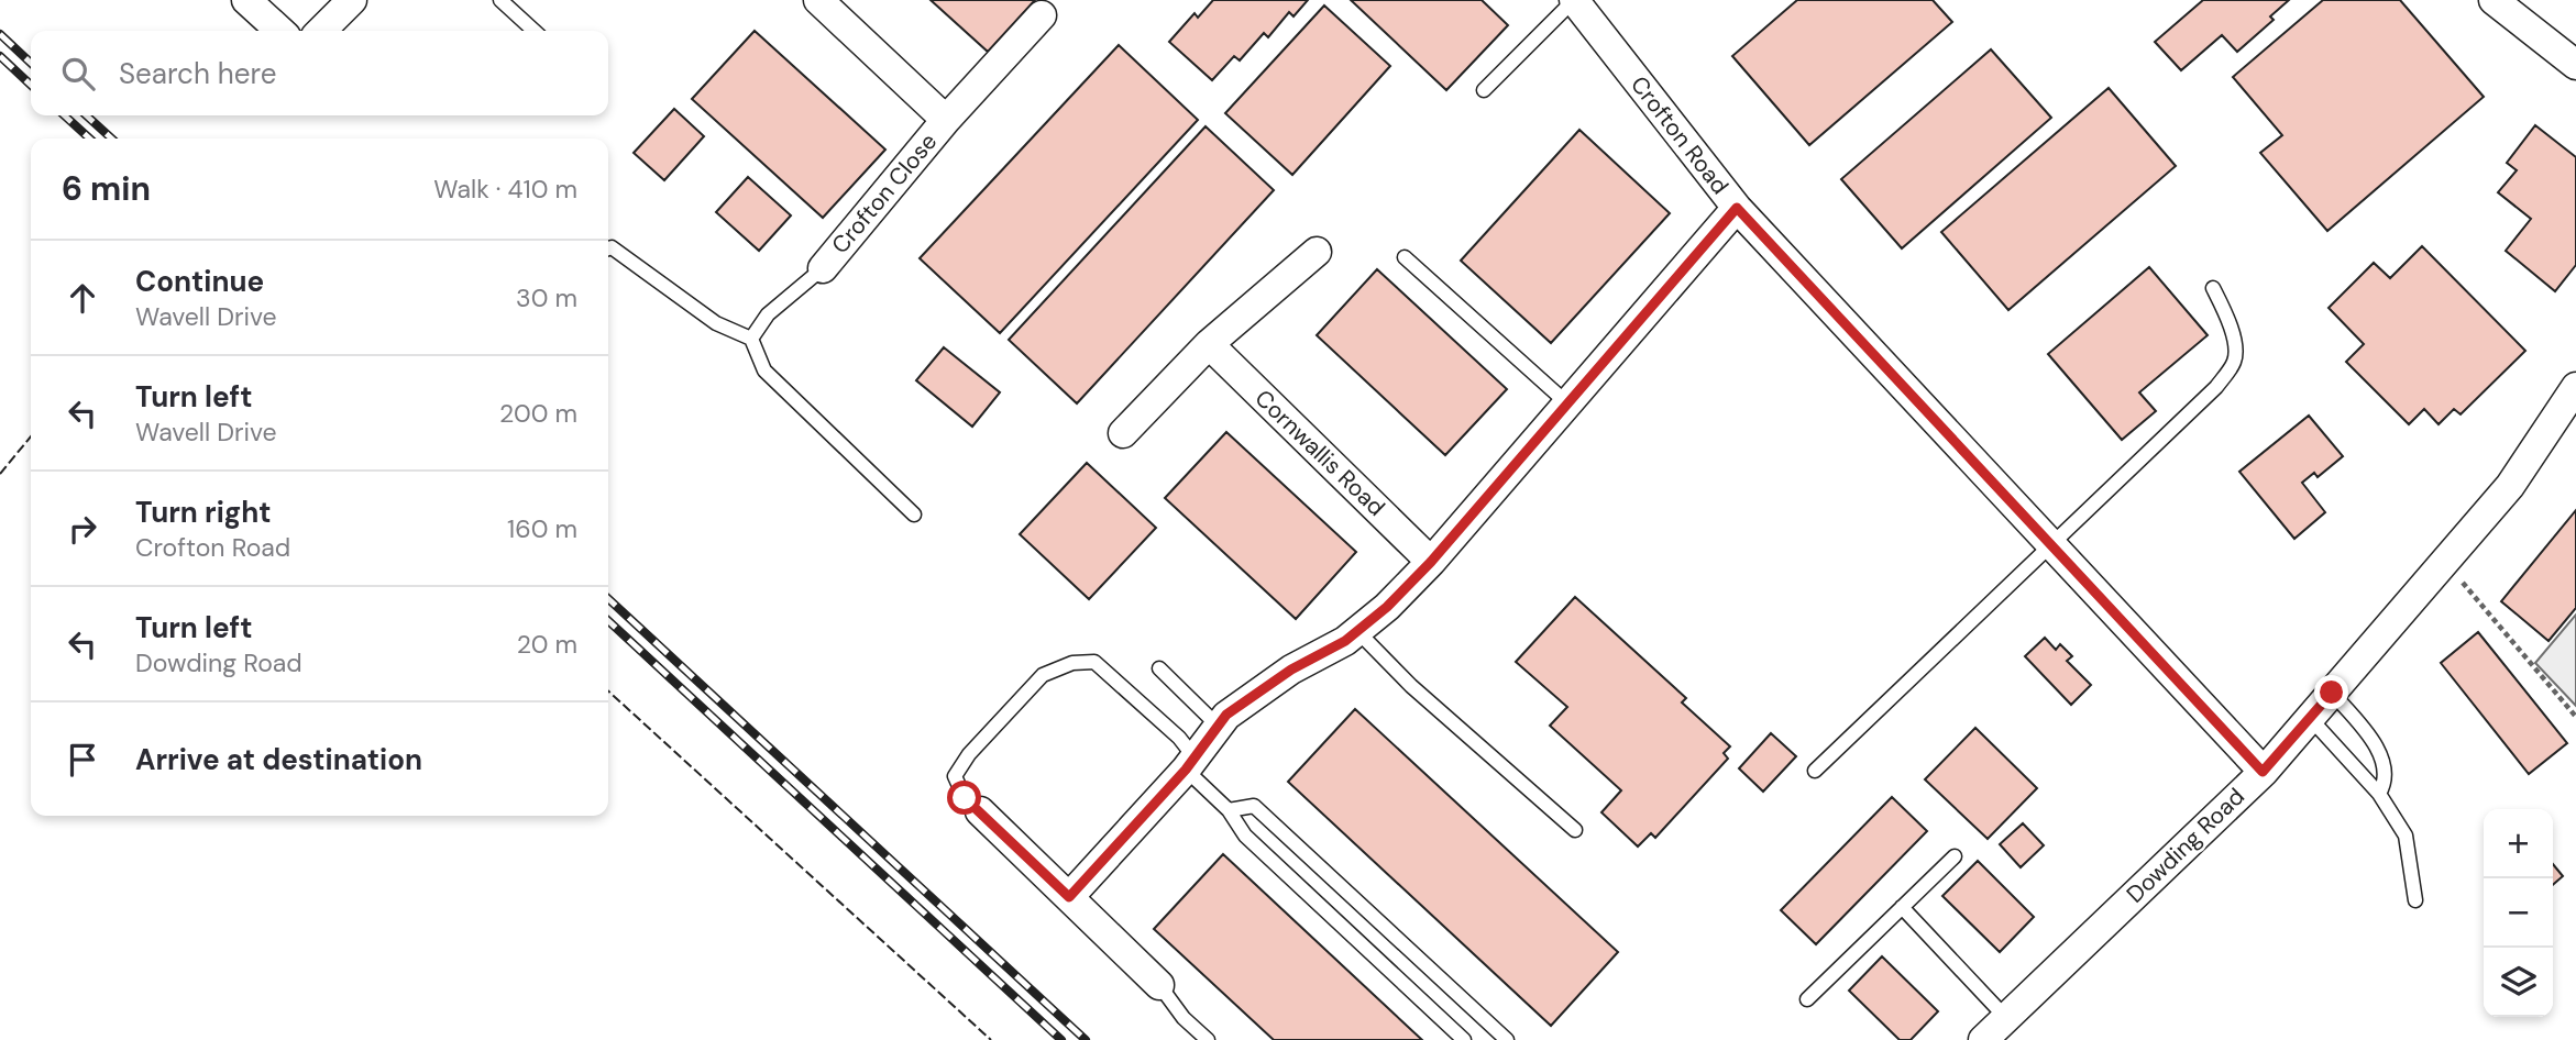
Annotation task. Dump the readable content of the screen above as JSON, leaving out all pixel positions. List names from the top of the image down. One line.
{"streets":{"street":["Crofton Road","Crofton Close","Cornwallis Road","Dowding Road"]},"crossings":[["Crofton Road","Dowding Road"]],"page":{"search":"Search here","heading":["6 min","Walk · 410 m"],"list":[["Continue","Wavell Drive","30 m"],["Turn left","Wavell Drive","200 m"],["Turn right","Crofton Road","160 m"],["Turn left","Dowding Road","20 m"],"Arrive at destination"],"map_buttons":["+","−"]}}
